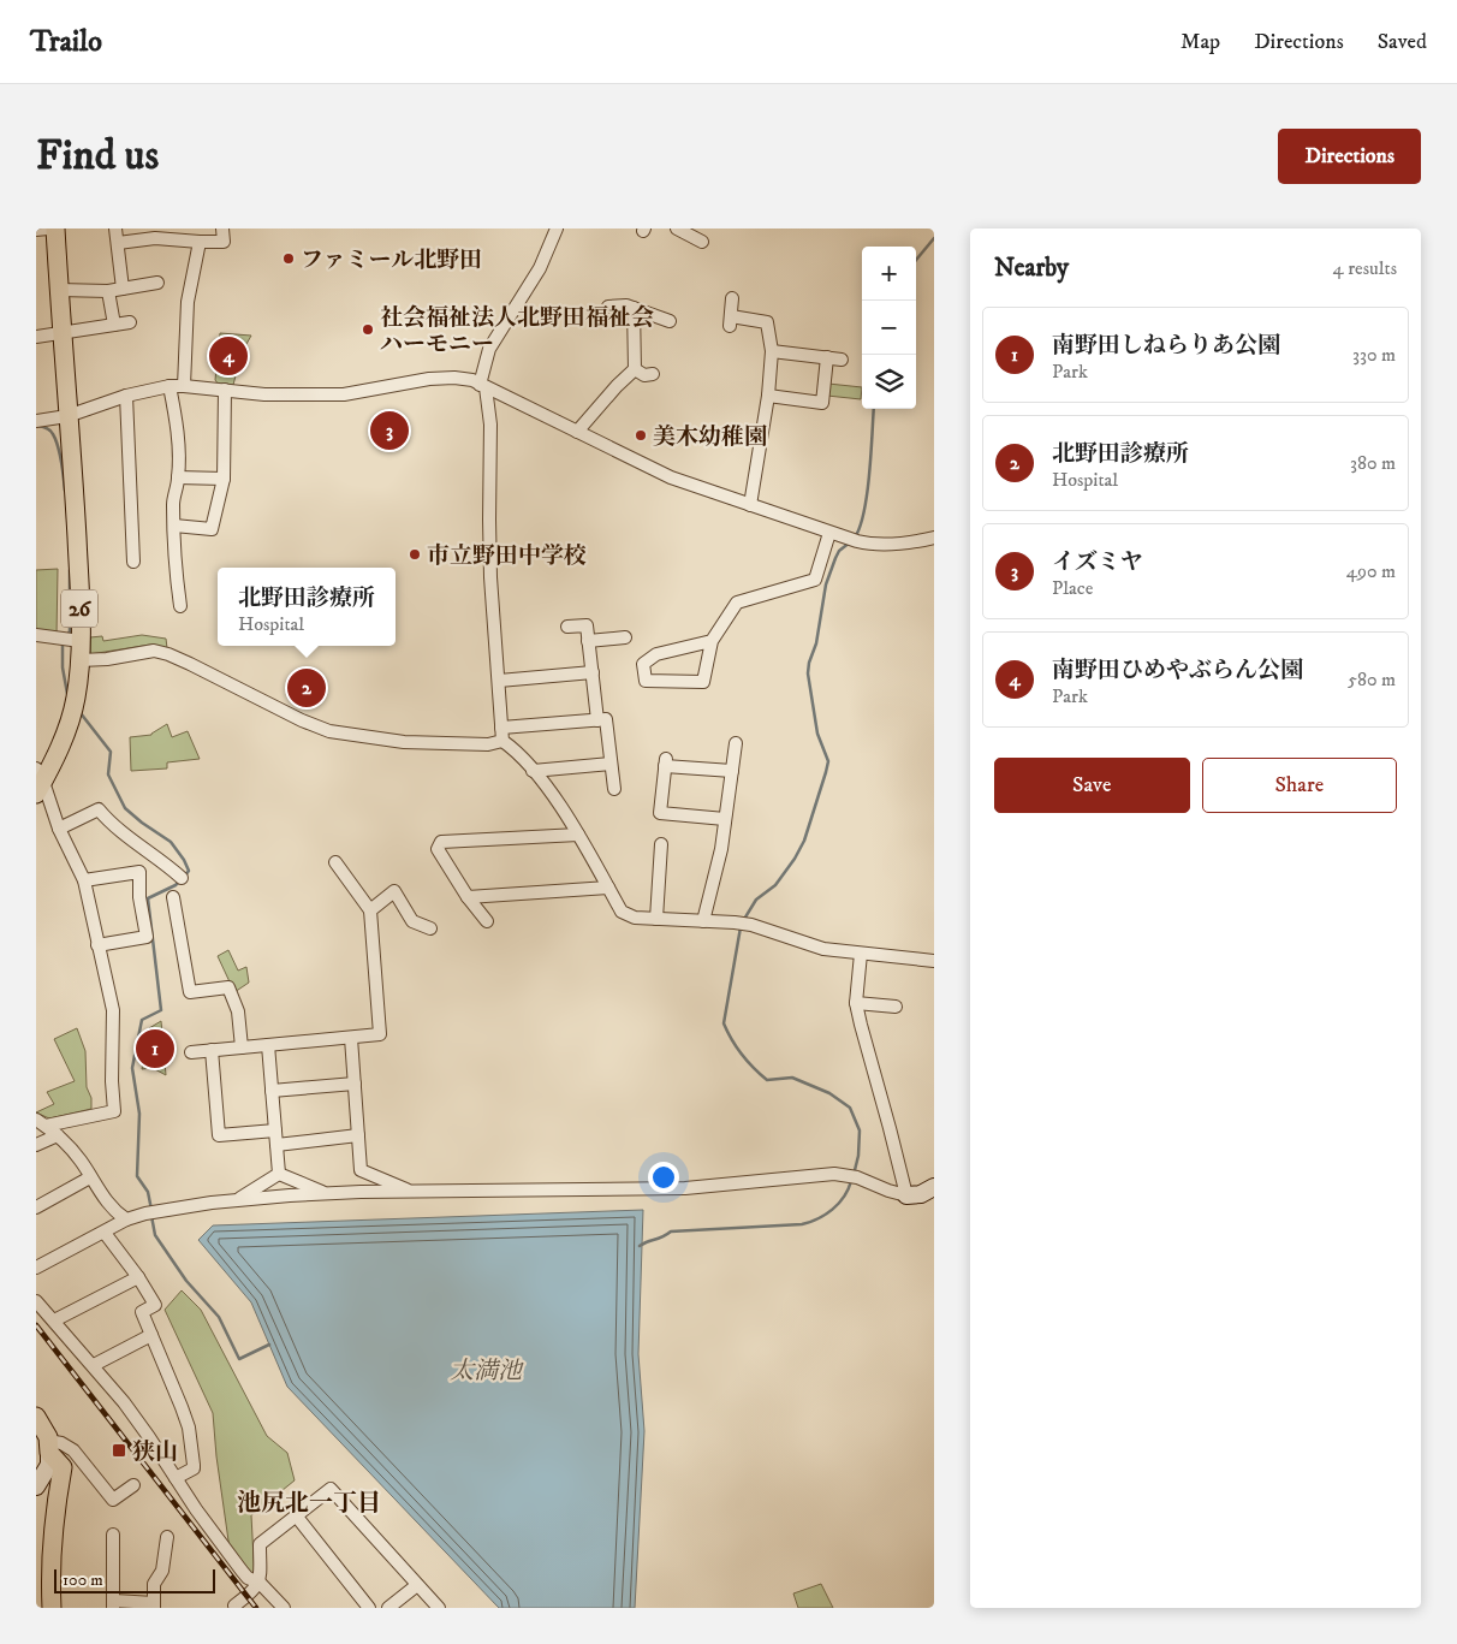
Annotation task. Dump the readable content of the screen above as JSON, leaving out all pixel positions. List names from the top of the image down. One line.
{"streets":{"main road":["26"]},"districts":["池尻北一丁目"],"water":["太満池"],"places":{"other":["ファミール北野田","社会福祉法人北野田福祉会 ハーモニー","美木幼稚園","市立野田中学校"],"transit":["狭山"]},"scale_bar":"100 m","page":{"header":"Trailo","nav":["Map","Directions","Saved"],"buttons":["Directions",["Save","Share"]],"title":"Find us","heading":["Nearby","4 results"],"map_buttons":["+","−"],"list":[{"mark":"1","name":"南野田しねらりあ公園","note":"Park","value":"330 m"},{"mark":"2","name":"北野田診療所","note":"Hospital","value":"380 m"},{"mark":"3","name":"イズミヤ","note":"Place","value":"490 m"},{"mark":"4","name":"南野田ひめやぶらん公園","note":"Park","value":"580 m"}],"pins":["4","3","2","1"],"popup":["北野田診療所","Hospital"],"scale":"100 m"}}
